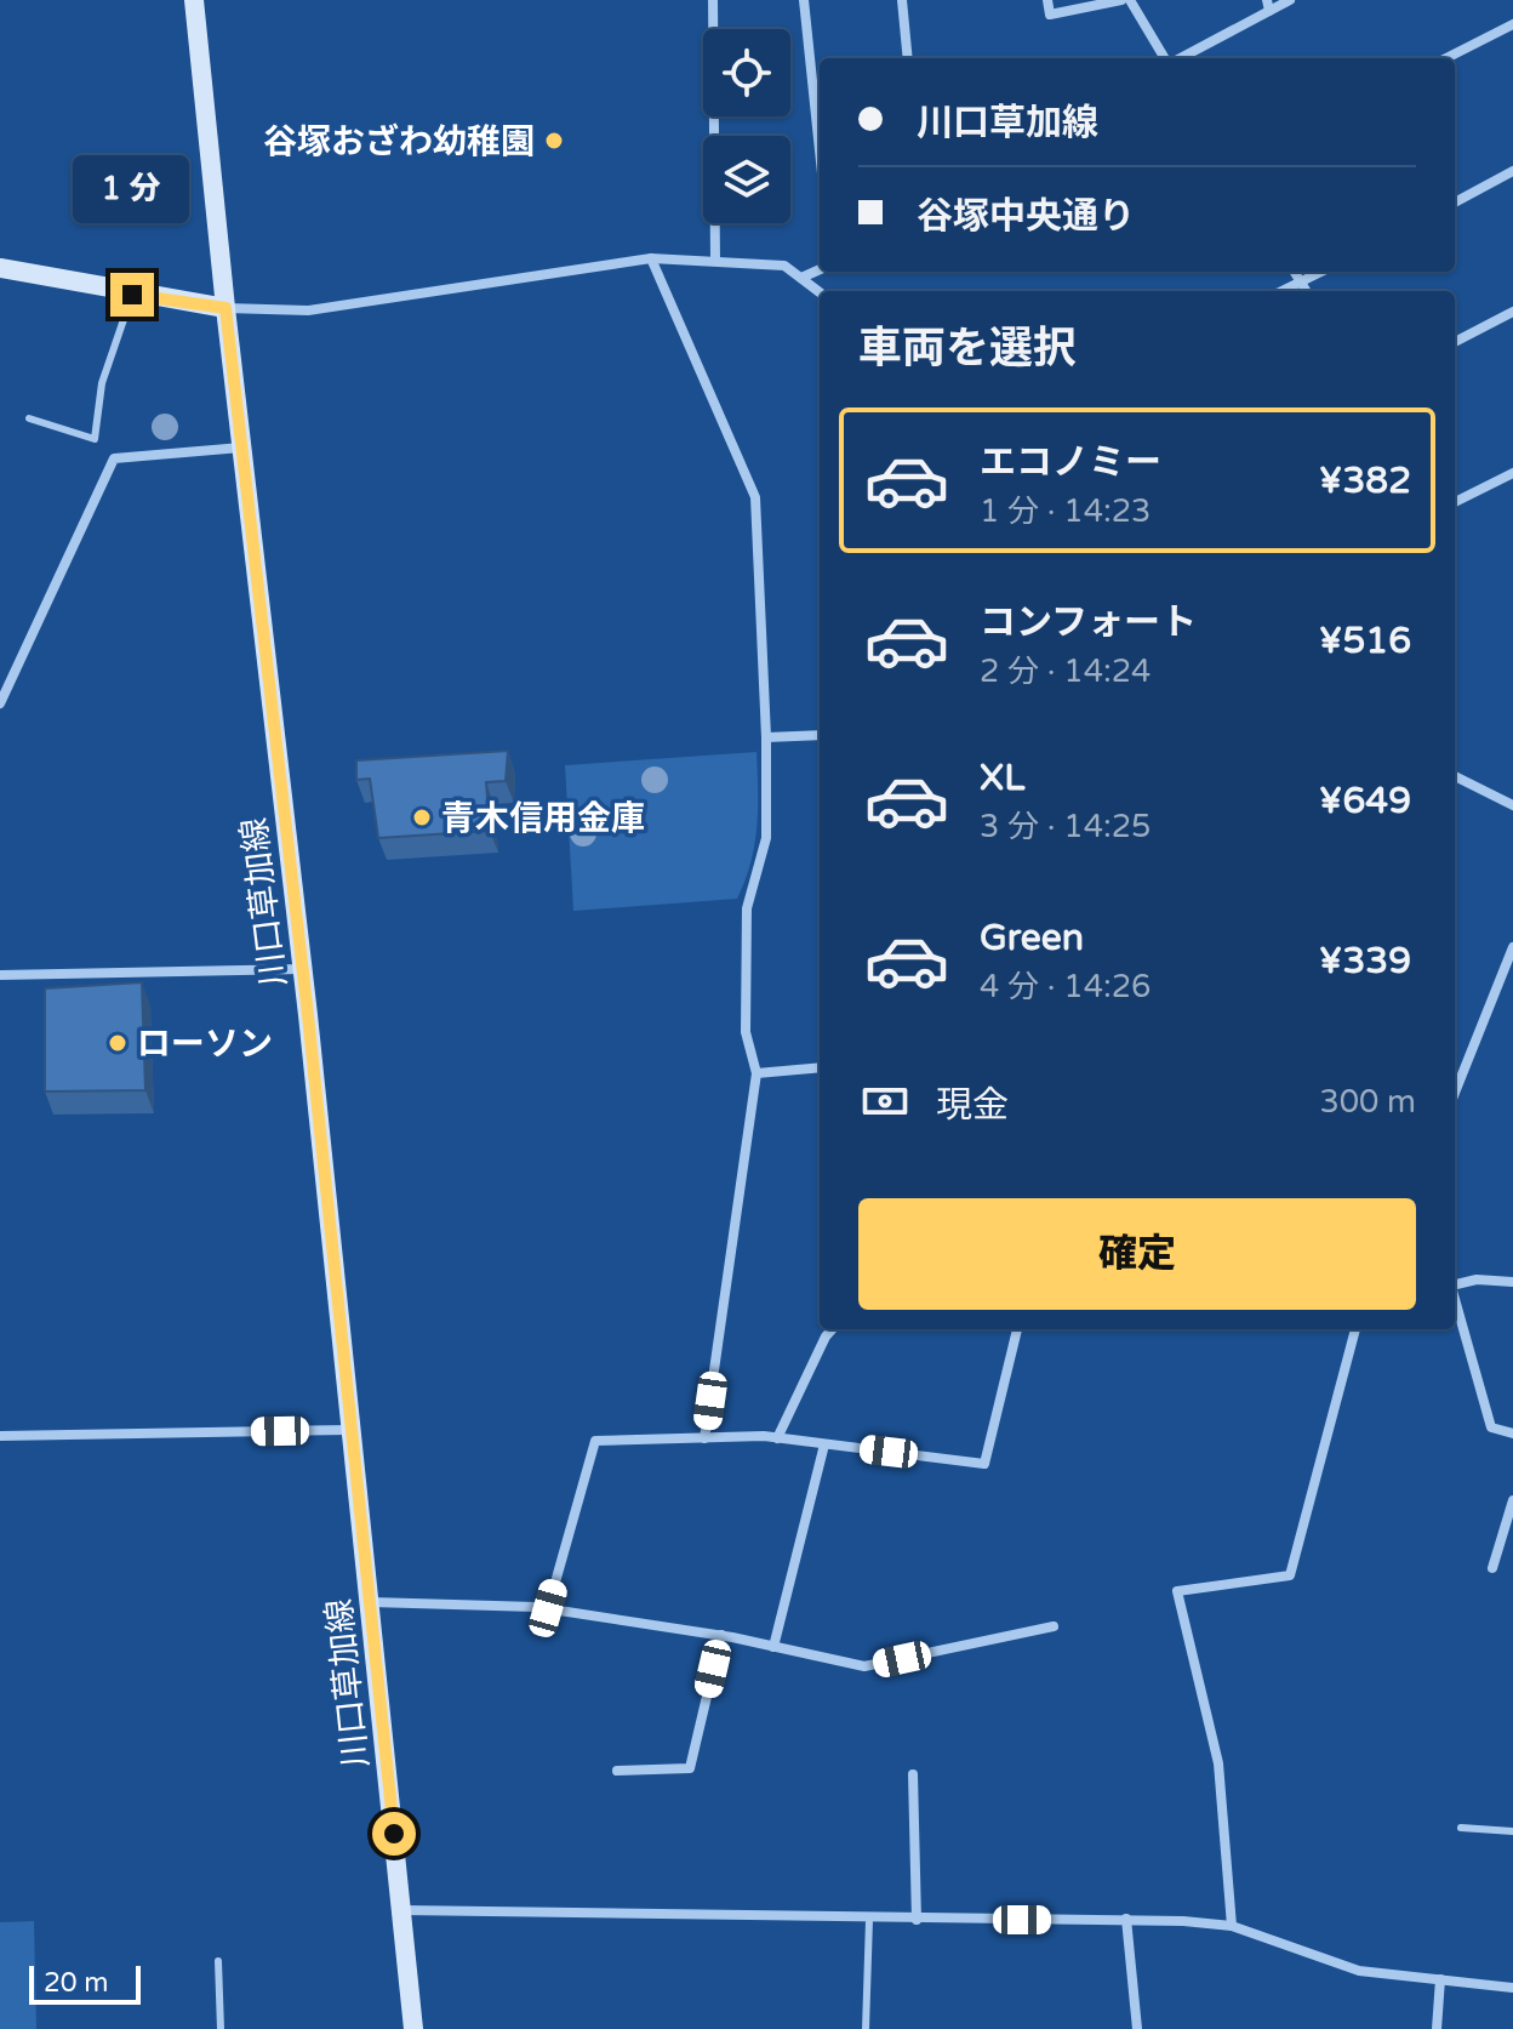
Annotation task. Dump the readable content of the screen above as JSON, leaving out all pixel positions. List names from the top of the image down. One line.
{"streets":{"main road":["川口草加線"]},"places":["谷塚おざわ幼稚園","青木信用金庫","ローソン"],"scale_bar":"20 m","page":{"banner":["川口草加線","谷塚中央通り"],"bubble":"1 分","heading":"車両を選択","list":[{"name":"エコノミー","note":"1 分 · 14:23","value":"¥382"},{"name":"コンフォート","note":"2 分 · 14:24","value":"¥516"},{"name":"XL","note":"3 分 · 14:25","value":"¥649"},{"name":"Green","note":"4 分 · 14:26","value":"¥339"}],"pay":["現金","300 m"],"buttons":"確定","scale":"20 m"}}
